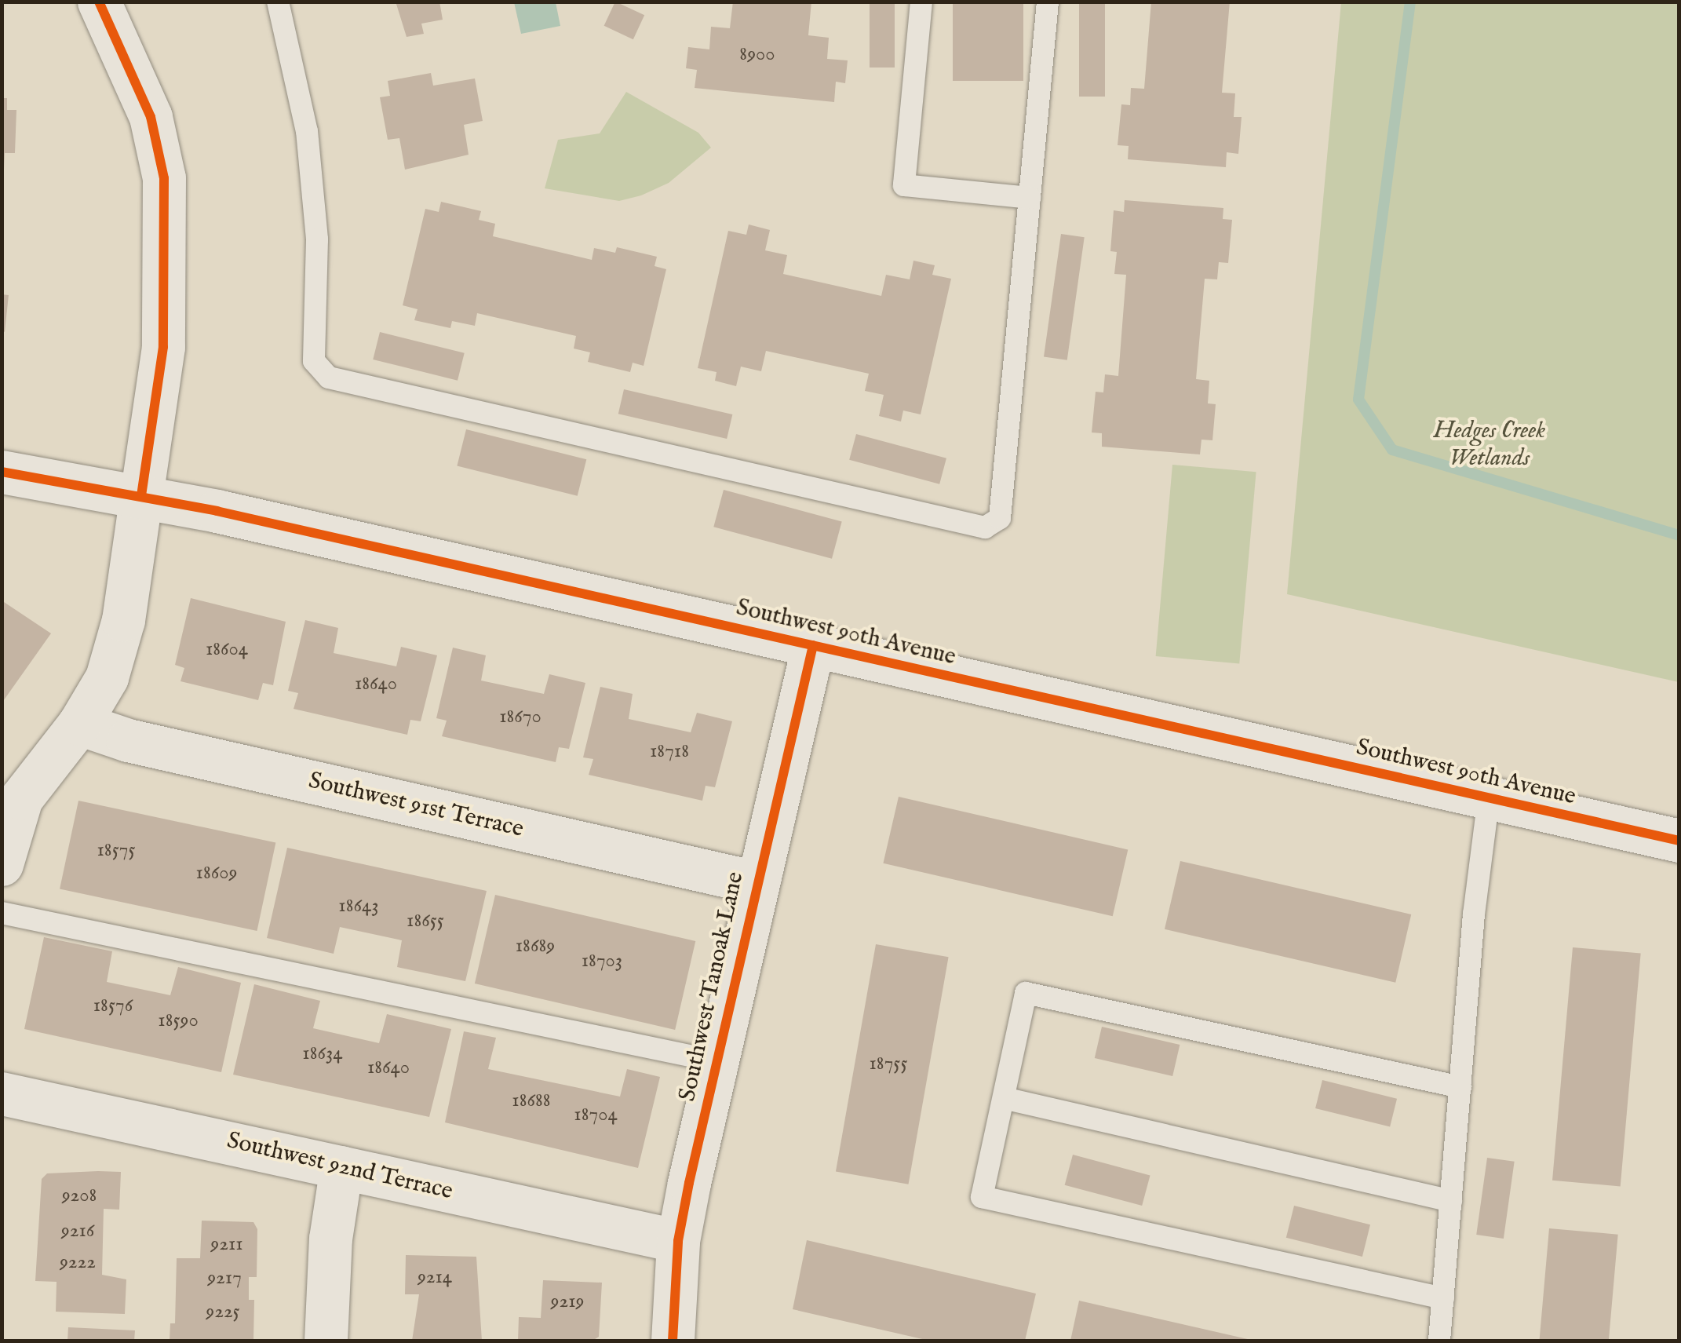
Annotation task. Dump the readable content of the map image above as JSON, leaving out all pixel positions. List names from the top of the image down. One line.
{"streets":{"street":["Southwest 90th Avenue","Southwest 91st Terrace","Southwest Tanoak Lane","Southwest 92nd Terrace"]},"crossings":[["Southwest 90th Avenue","Southwest Tanoak Lane"],["Southwest 91st Terrace","Southwest Tanoak Lane"],["Southwest Tanoak Lane","Southwest 92nd Terrace"]],"parks":["Hedges Creek Wetlands"],"house_numbers":["8900","18604","18640","18670","18718","18575","18609","18643","18655","18689","18703","18576","18590","18634","18755","18640","18688","18704","9208","9216","9211","9222","9214","9217","9219","9225"]}
